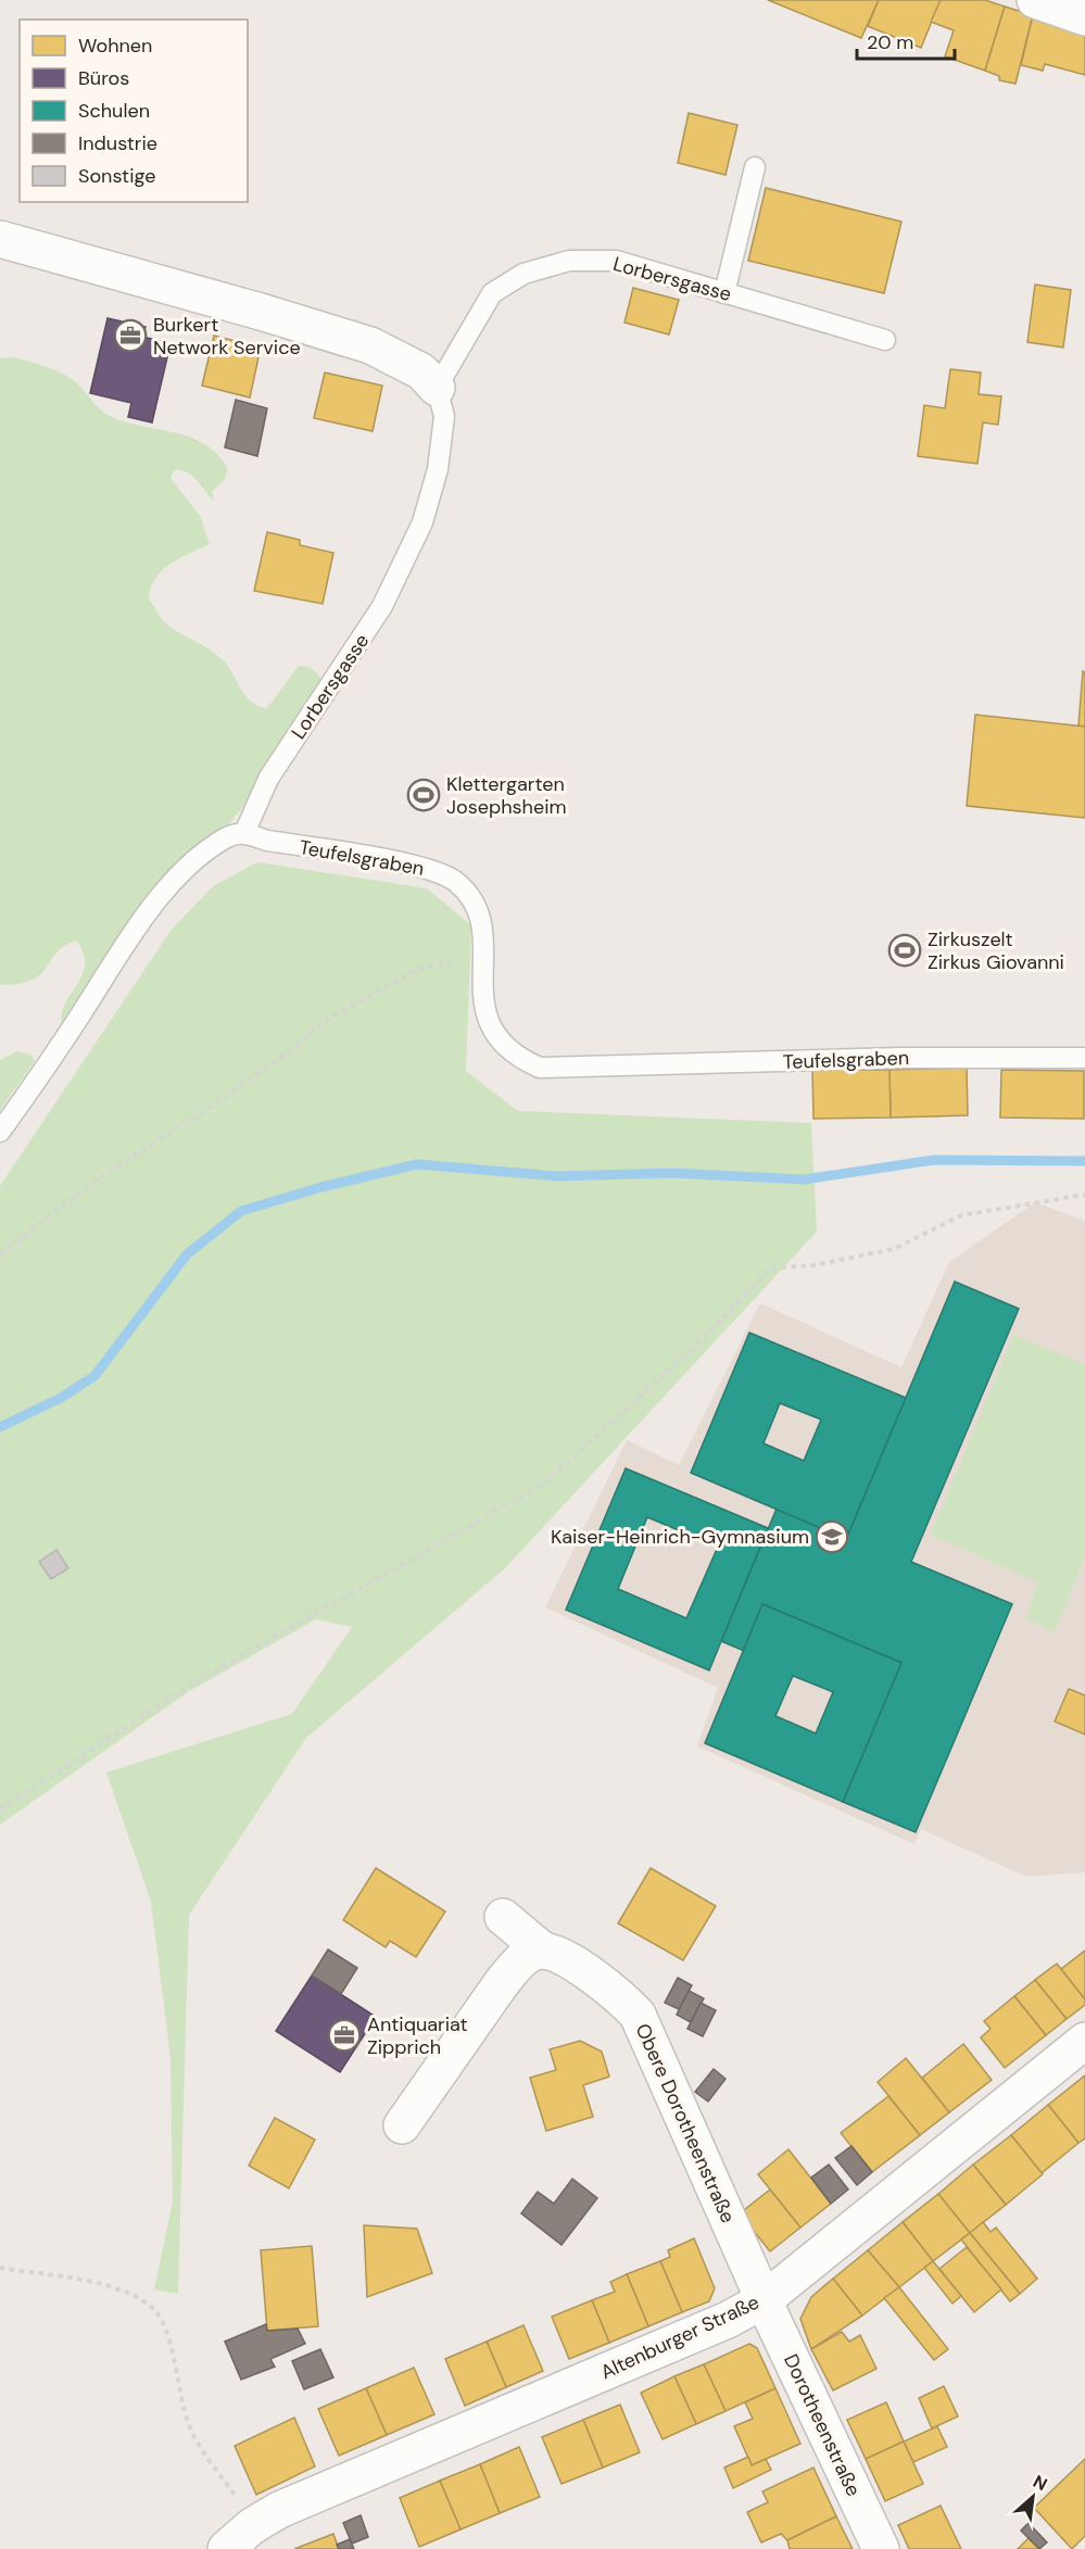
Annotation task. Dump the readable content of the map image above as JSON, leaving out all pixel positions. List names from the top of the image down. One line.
{"streets":{"street":["Obere Dorotheenstraße","Altenburger Straße","Dorotheenstraße"],"lane":["Lorbersgasse","Teufelsgraben"]},"crossings":[["Lorbersgasse","Teufelsgraben"],["Obere Dorotheenstraße","Altenburger Straße"],["Obere Dorotheenstraße","Dorotheenstraße"],["Altenburger Straße","Dorotheenstraße"]],"places":{"office":["Burkert Network Service","Antiquariat Zipprich"],"sports":["Klettergarten Josephsheim","Zirkuszelt Zirkus Giovanni"],"school or university":["Kaiser-Heinrich-Gymnasium"]},"legend":["Wohnen","Büros","Schulen","Industrie","Sonstige"],"scale_bar":"20 m","north":"top right"}
